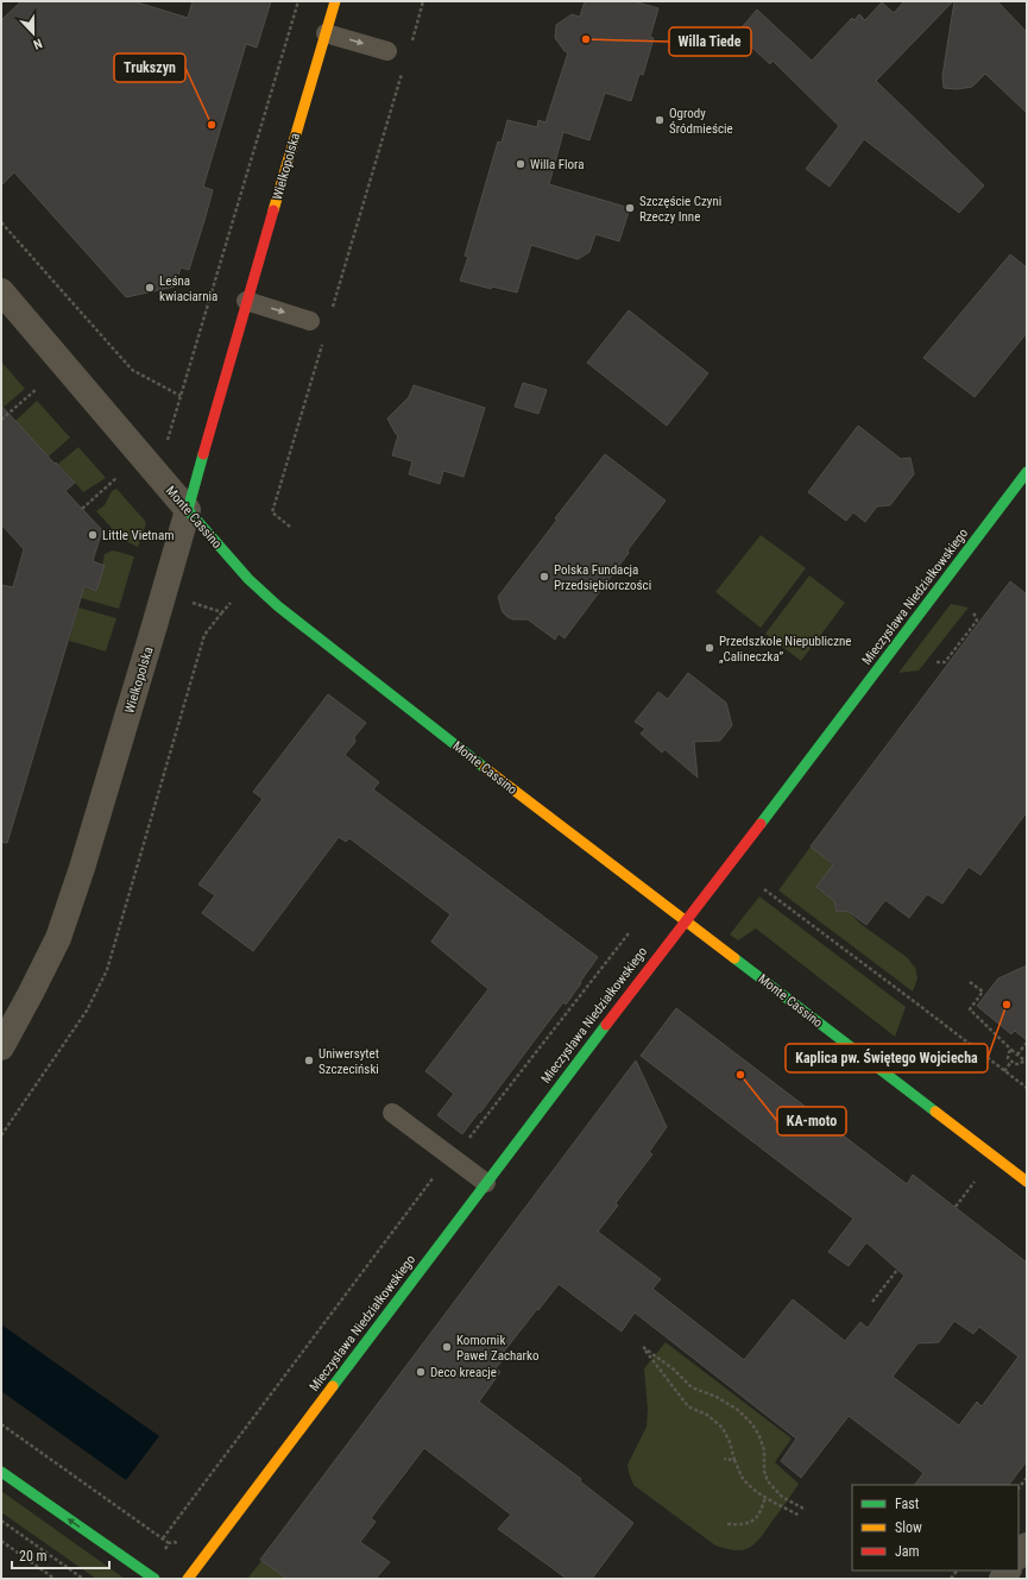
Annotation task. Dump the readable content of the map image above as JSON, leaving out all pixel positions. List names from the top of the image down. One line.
{"streets":{"street":["Wielkopolska","Monte Cassino","Mieczysława Niedziałkowskiego"]},"crossings":[["Wielkopolska","Monte Cassino"],["Monte Cassino","Mieczysława Niedziałkowskiego"]],"places":["Willa Tiede","Ogrody Śródmieście","Trukszyn","Willa Flora","Szczęście Czyni Rzeczy Inne","Leśna kwiaciarnia","Little Vietnam","Polska Fundacja Przedsiębiorczości","Przedszkole Niepubliczne „Calineczka”","Kaplica pw. Świętego Wojciecha","Uniwersytet Szczeciński","KA-moto","Komornik Paweł Zacharko","Deco kreacje"],"legend":["Fast","Slow","Jam"],"scale_bar":"20 m","north":"bottom"}
